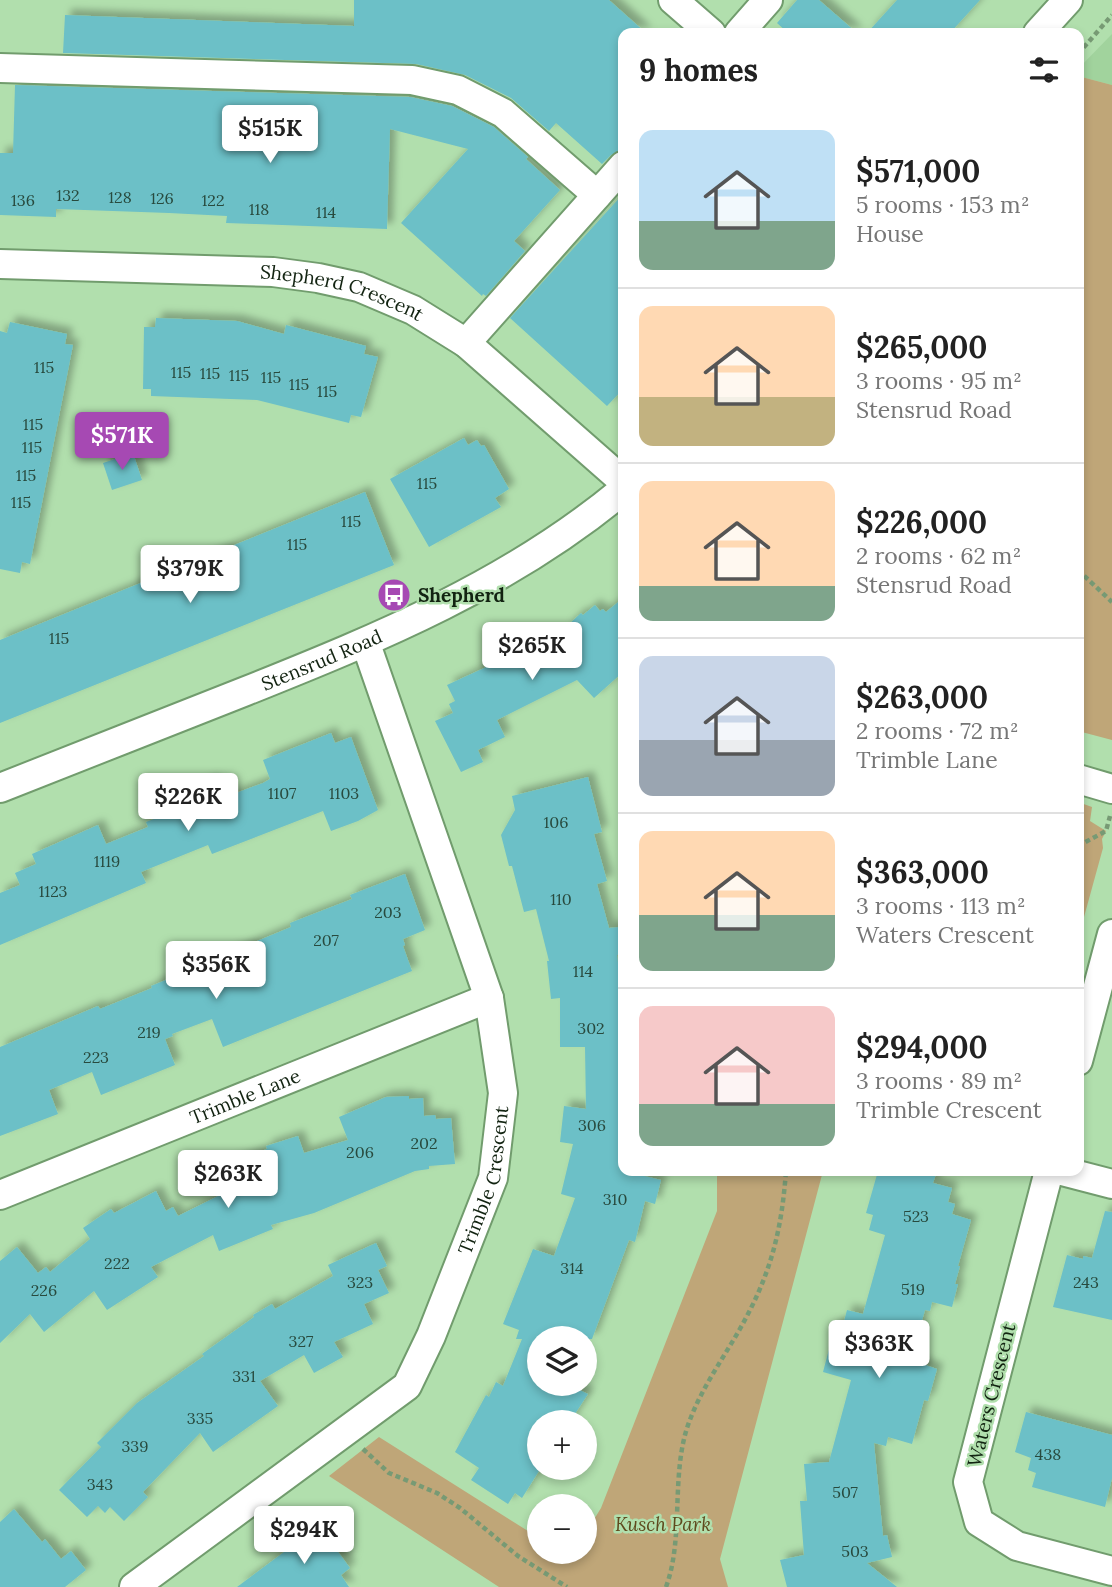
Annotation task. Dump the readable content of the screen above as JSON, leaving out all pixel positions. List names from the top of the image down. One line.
{"streets":{"street":["Shepherd Crescent","Stensrud Road","Trimble Lane","Trimble Crescent","Waters Crescent"]},"crossings":[["Stensrud Road","Trimble Crescent"],["Trimble Lane","Trimble Crescent"]],"parks":["Kusch Park"],"places":{"bus stop":["Shepherd"]},"house_numbers":["132","128","126","136","122","118","114","115","115","115","115","115","115","115","115","115","115","115","115","115","115","115","1107","1103","106","1119","1123","110","203","207","114","302","219","223","306","202","206","310","523","222","314","323","243","519","226","327","331","335","339","438","343","507","503"],"page":{"heading":"9 homes","price":["$515K","$571K","$379K","$265K","$226K","$356K","$263K","$363K","$294K"],"list":[{"name":"$571,000","note":"5 rooms · 153 m² · House"},{"name":"$265,000","note":"3 rooms · 95 m² · Stensrud Road"},{"name":"$226,000","note":"2 rooms · 62 m² · Stensrud Road"},{"name":"$263,000","note":"2 rooms · 72 m² · Trimble Lane"},{"name":"$363,000","note":"3 rooms · 113 m² · Waters Crescent"},{"name":"$294,000","note":"3 rooms · 89 m² · Trimble Crescent"}],"map_buttons":["+","−"]}}
